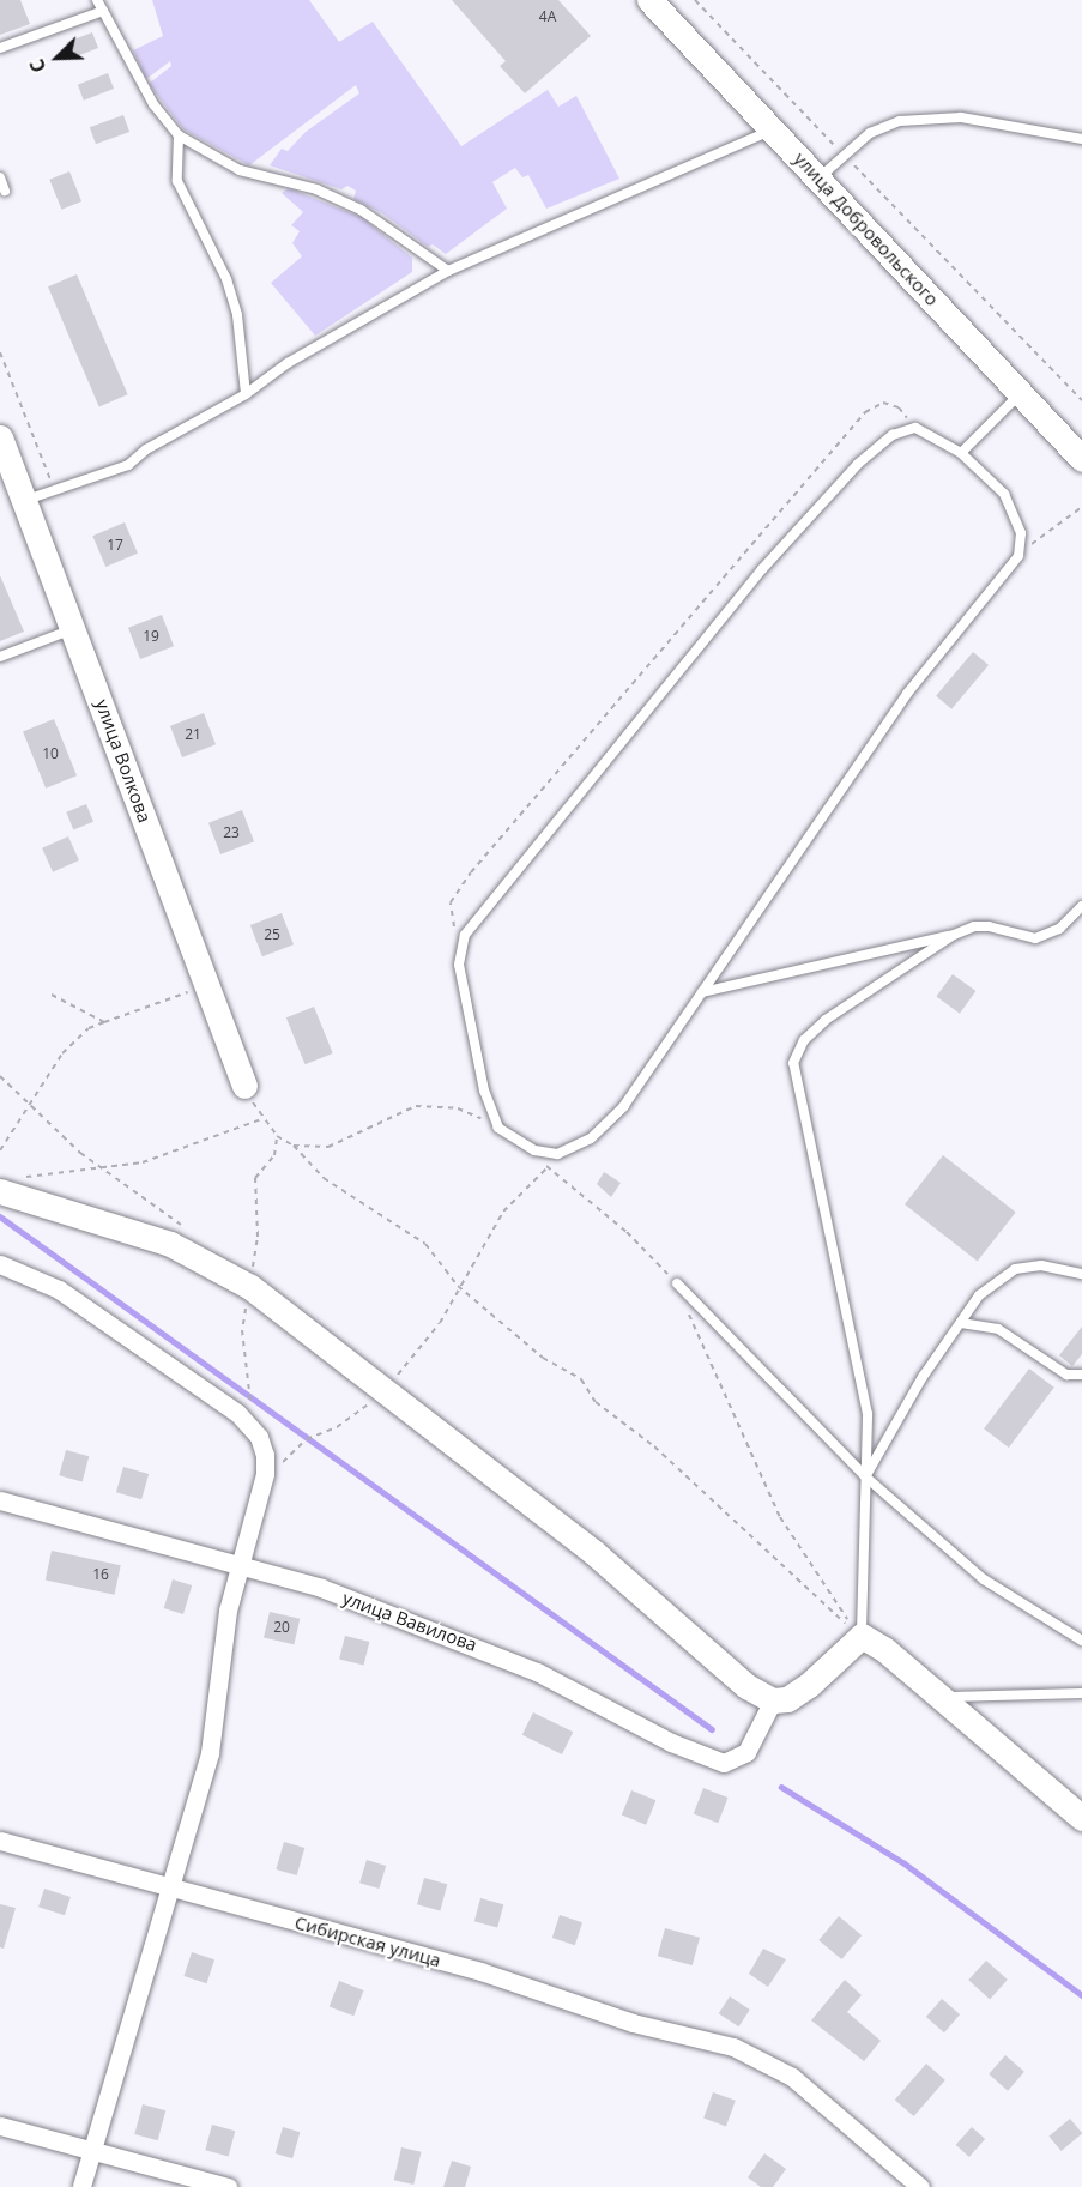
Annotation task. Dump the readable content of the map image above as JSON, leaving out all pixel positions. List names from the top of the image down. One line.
{"streets":{"street":["улица Добровольского","улица Волкова","улица Вавилова","Сибирская улица"]},"house_numbers":["4А","17","19","21","10","23","25","16","20"],"north":"bottom left"}
